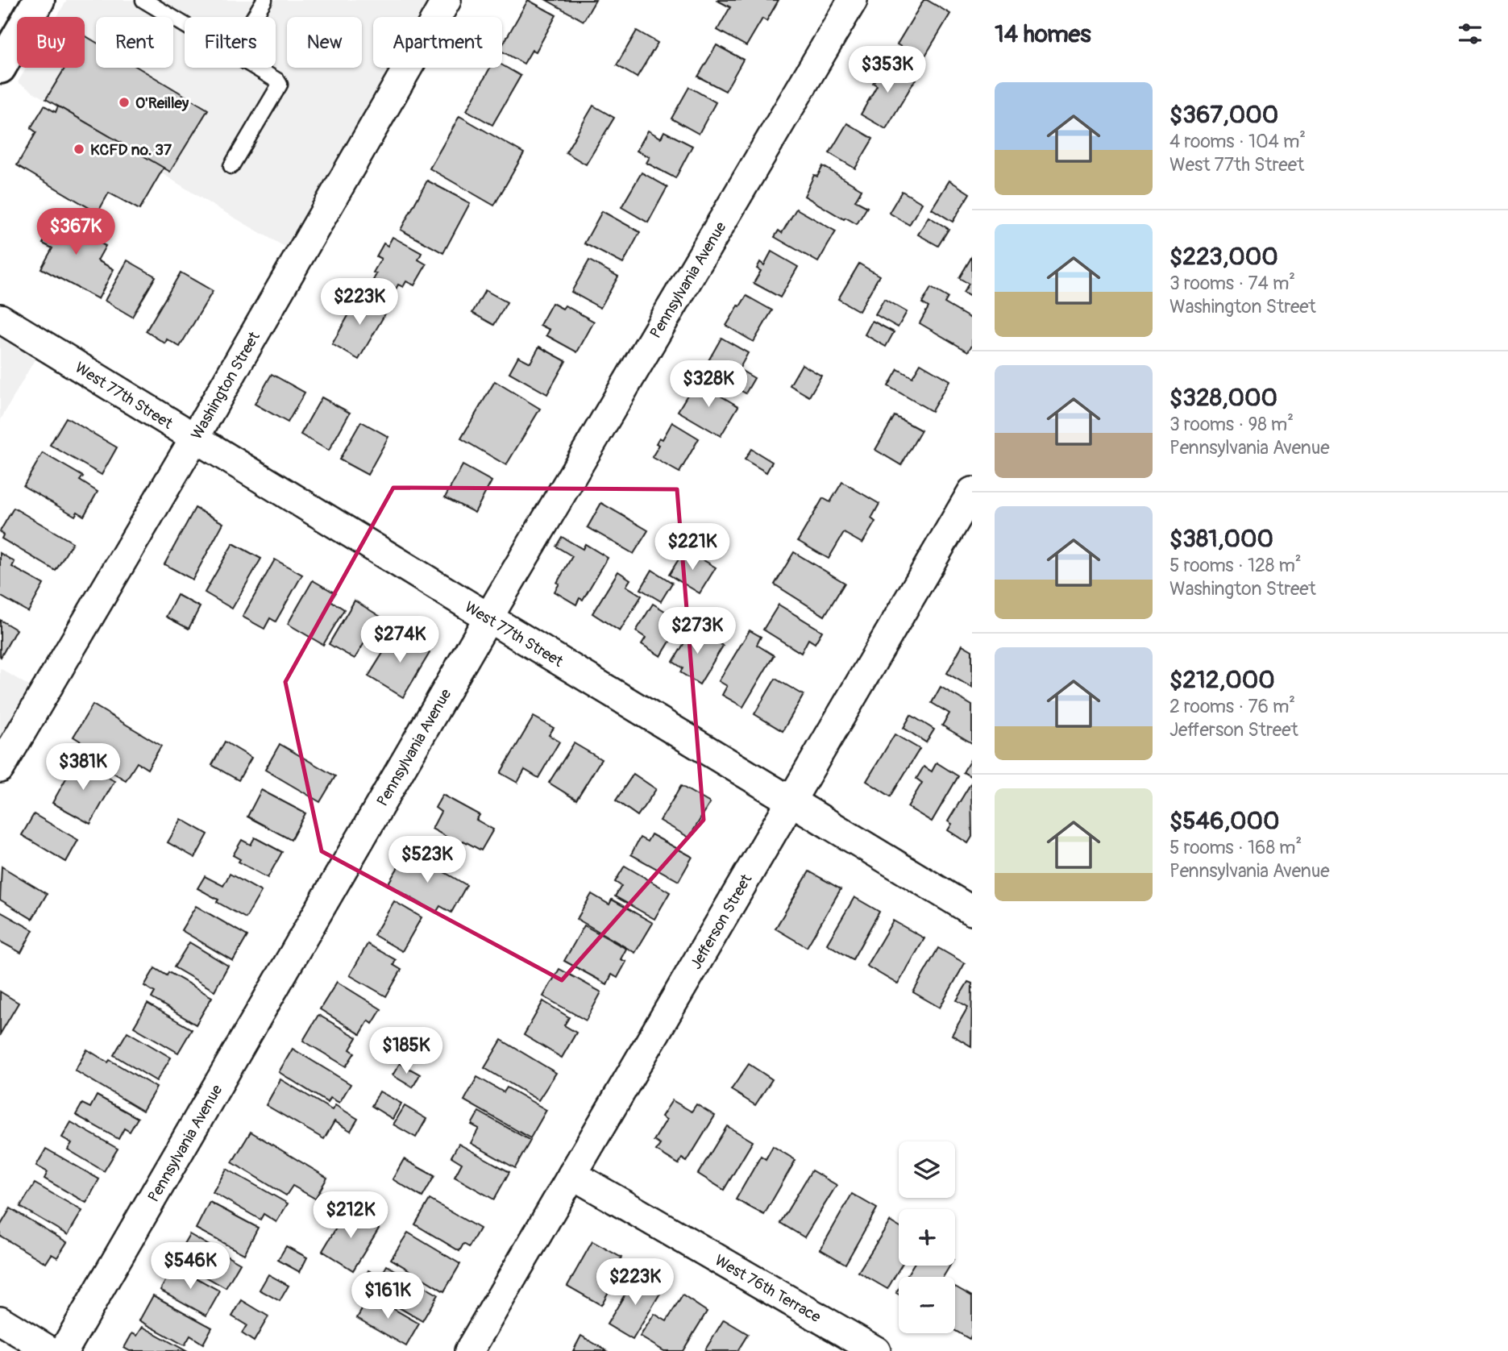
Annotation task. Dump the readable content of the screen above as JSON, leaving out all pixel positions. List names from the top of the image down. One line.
{"streets":{"street":["Pennsylvania Avenue","Washington Street","West 77th Street","Jefferson Street","West 76th Terrace"]},"crossings":[["Pennsylvania Avenue","West 77th Street"],["Washington Street","West 77th Street"],["West 77th Street","Jefferson Street"],["Jefferson Street","West 76th Terrace"]],"places":["O'Reilley","KCFD no. 37"],"page":{"heading":"14 homes","chip":["Buy","Rent","Filters","New","Apartment"],"price":["$353K","$367K","$223K","$328K","$221K","$273K","$274K","$381K","$523K","$185K","$212K","$546K","$223K","$161K"],"list":[{"name":"$367,000","note":"4 rooms · 104 m² · West 77th Street"},{"name":"$223,000","note":"3 rooms · 74 m² · Washington Street"},{"name":"$328,000","note":"3 rooms · 98 m² · Pennsylvania Avenue"},{"name":"$381,000","note":"5 rooms · 128 m² · Washington Street"},{"name":"$212,000","note":"2 rooms · 76 m² · Jefferson Street"},{"name":"$546,000","note":"5 rooms · 168 m² · Pennsylvania Avenue"}],"map_buttons":["+","−"]}}
